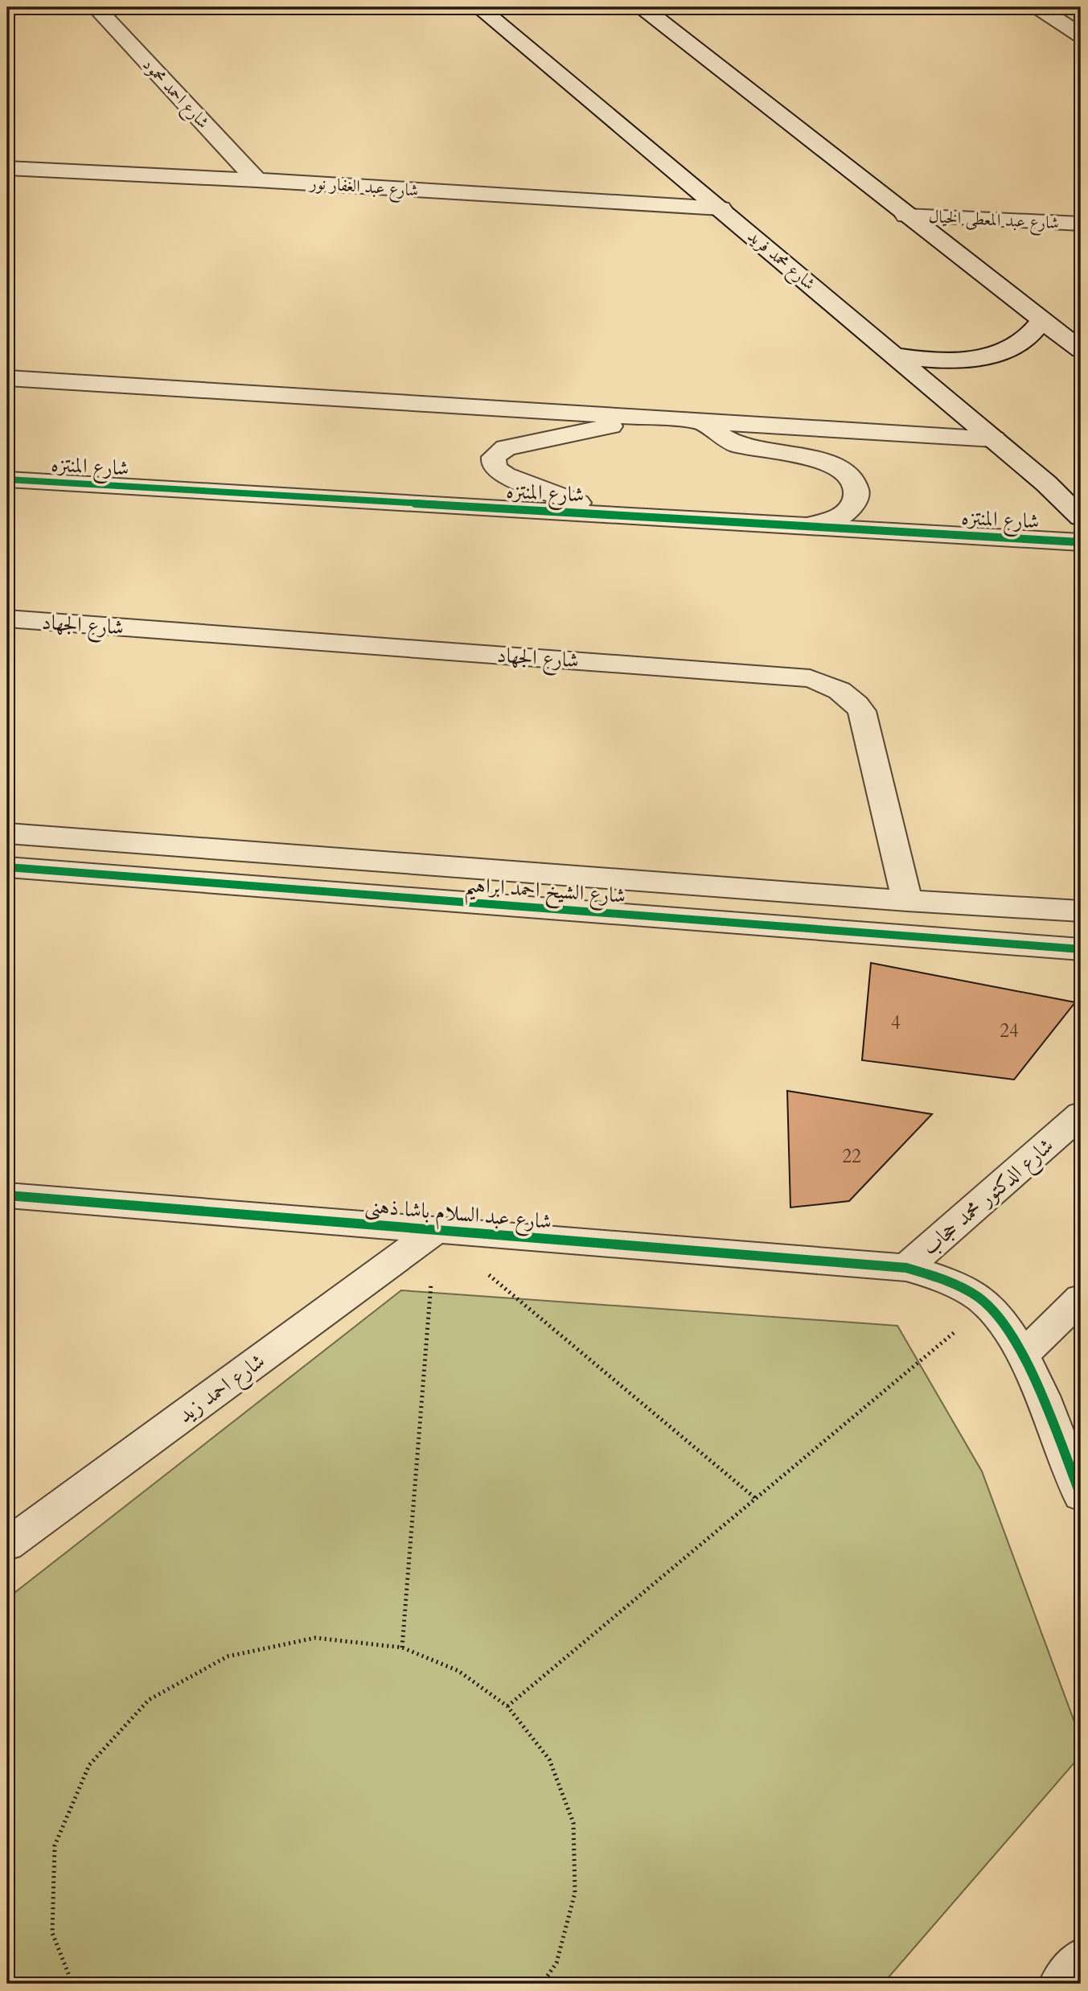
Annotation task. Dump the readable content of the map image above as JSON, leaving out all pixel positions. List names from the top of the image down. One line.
{"streets":{"street":["شارع احمد محمود","شارع عبد الغفار نور","شارع عبد المعطى الخيال","شارع محمد فريد","شارع المنتزه","شارع الجهاد","شارع الشيخ احمد ابراهيم","شارع الدكتور محمد حجاب","شارع عبد السلام باشا ذهنى","شارع احمد زيد"]},"crossings":[["شارع احمد محمود","شارع عبد الغفار نور"],["شارع عبد الغفار نور","شارع محمد فريد"],["شارع الجهاد","شارع الشيخ احمد ابراهيم"],["شارع الدكتور محمد حجاب","شارع عبد السلام باشا ذهنى"],["شارع عبد السلام باشا ذهنى","شارع احمد زيد"]],"house_numbers":["4","24","22"]}
